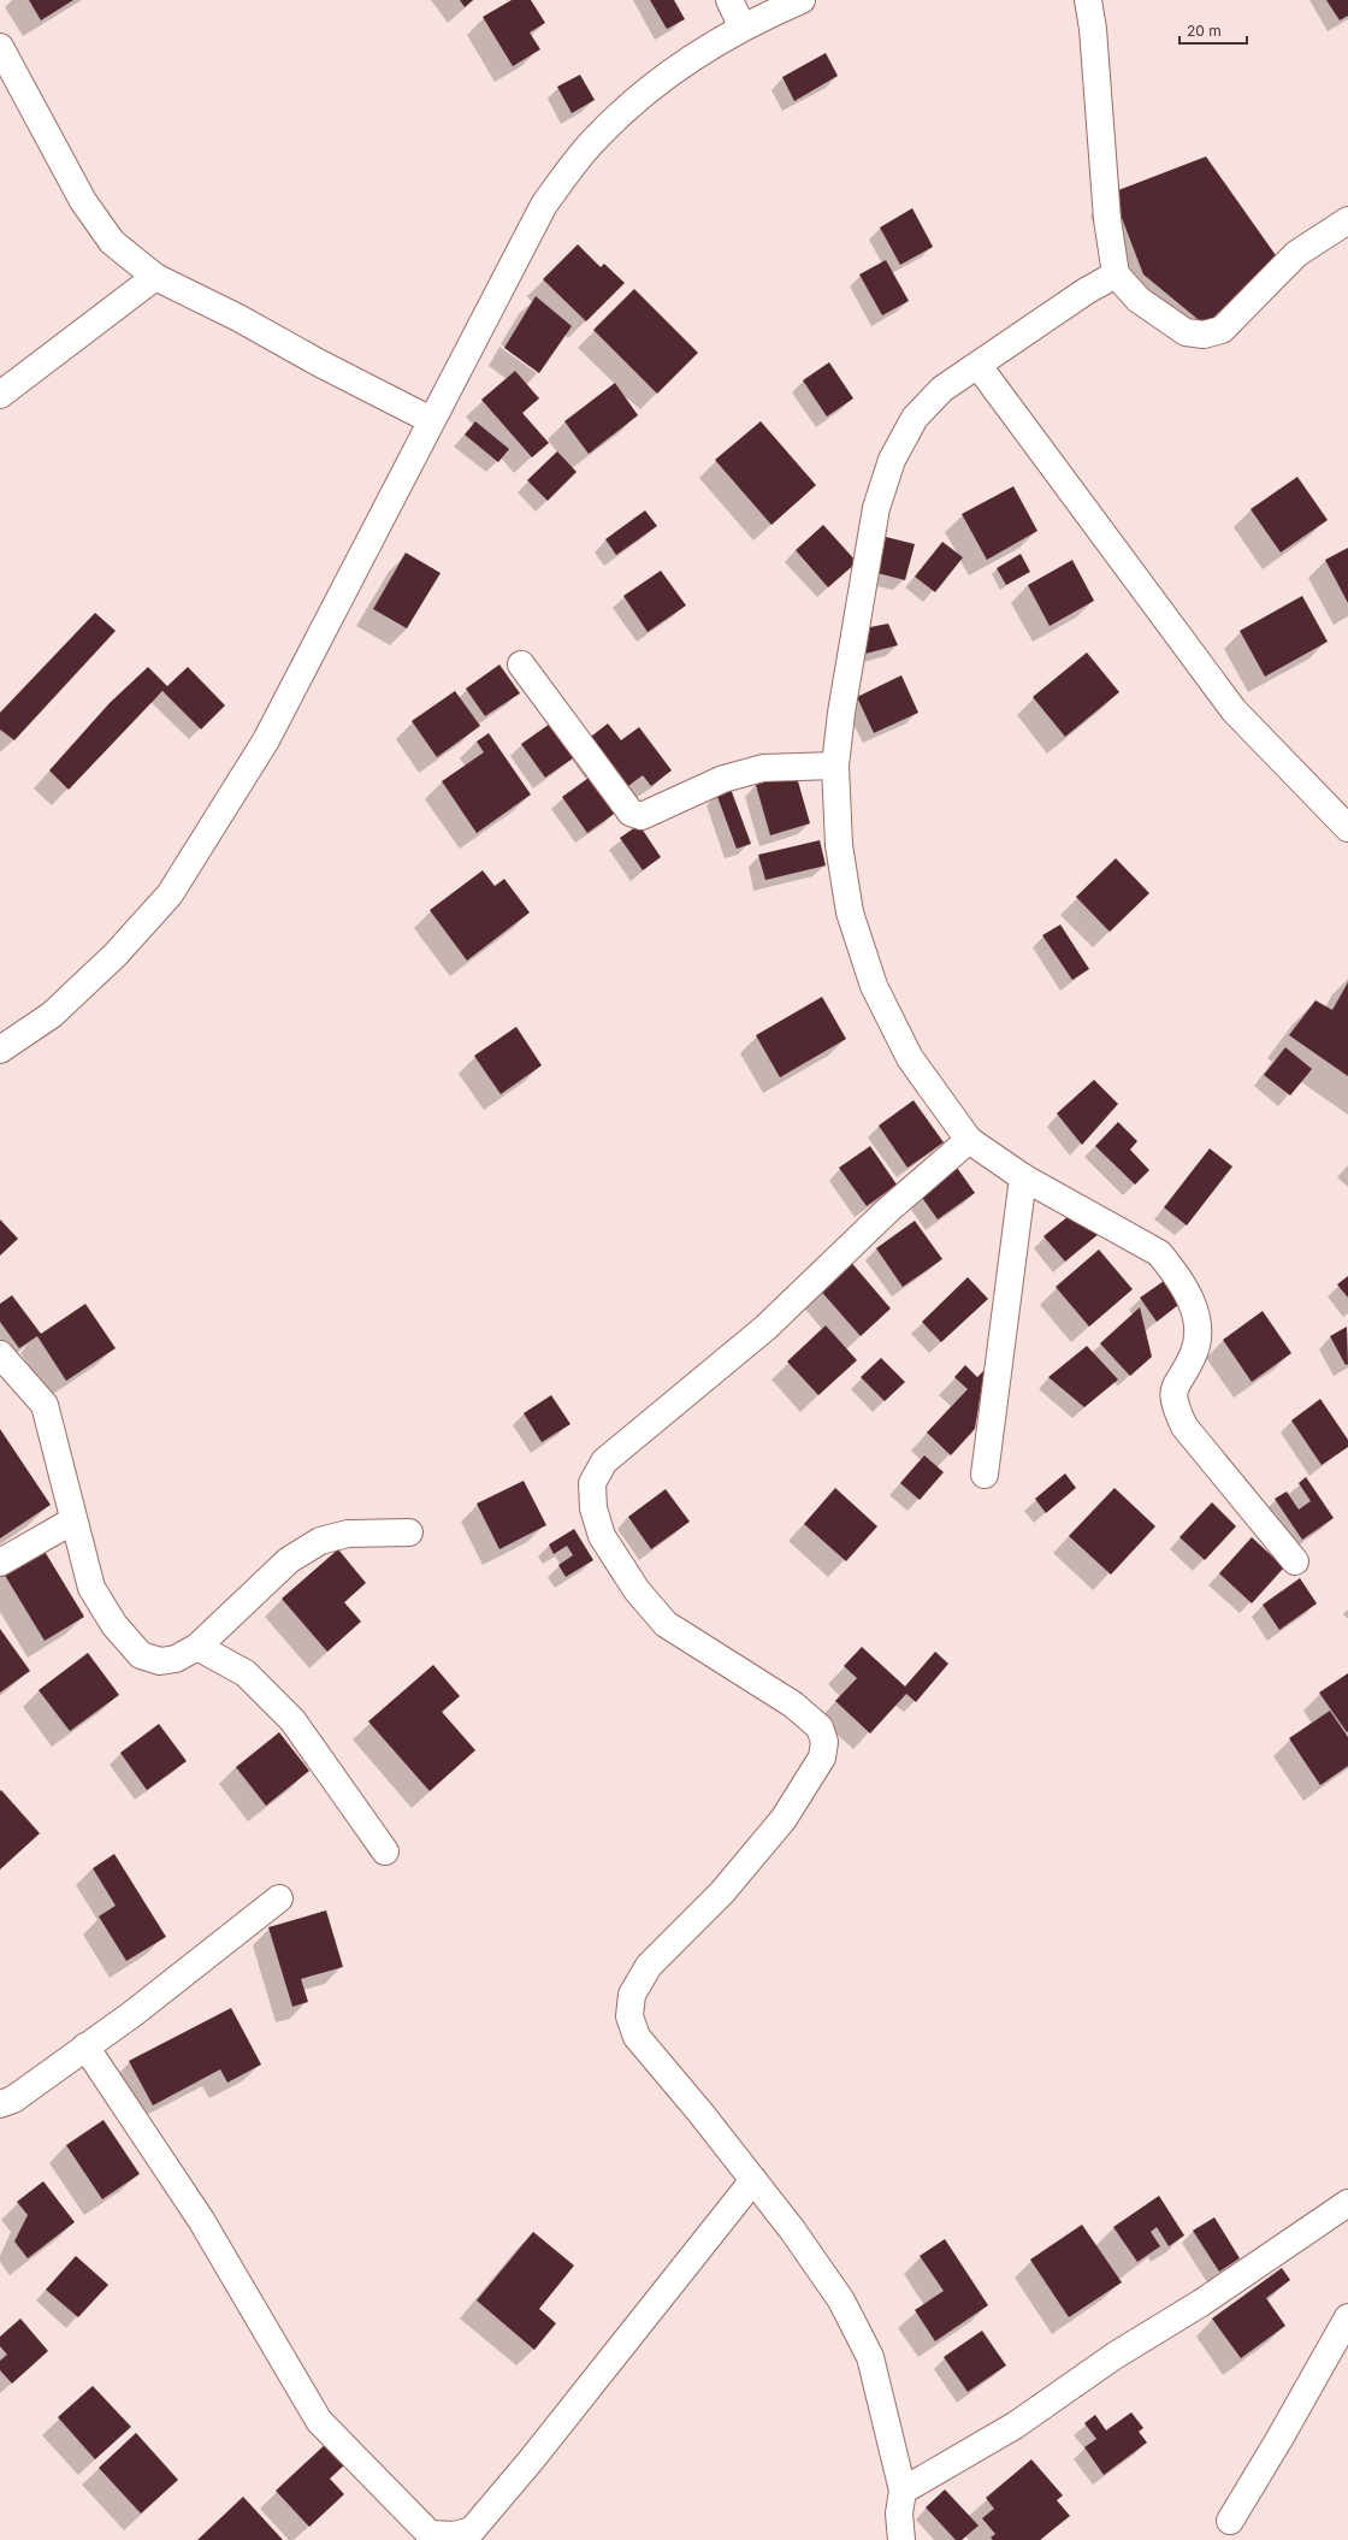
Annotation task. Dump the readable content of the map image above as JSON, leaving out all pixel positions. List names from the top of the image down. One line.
{"scale_bar":"20 m"}
